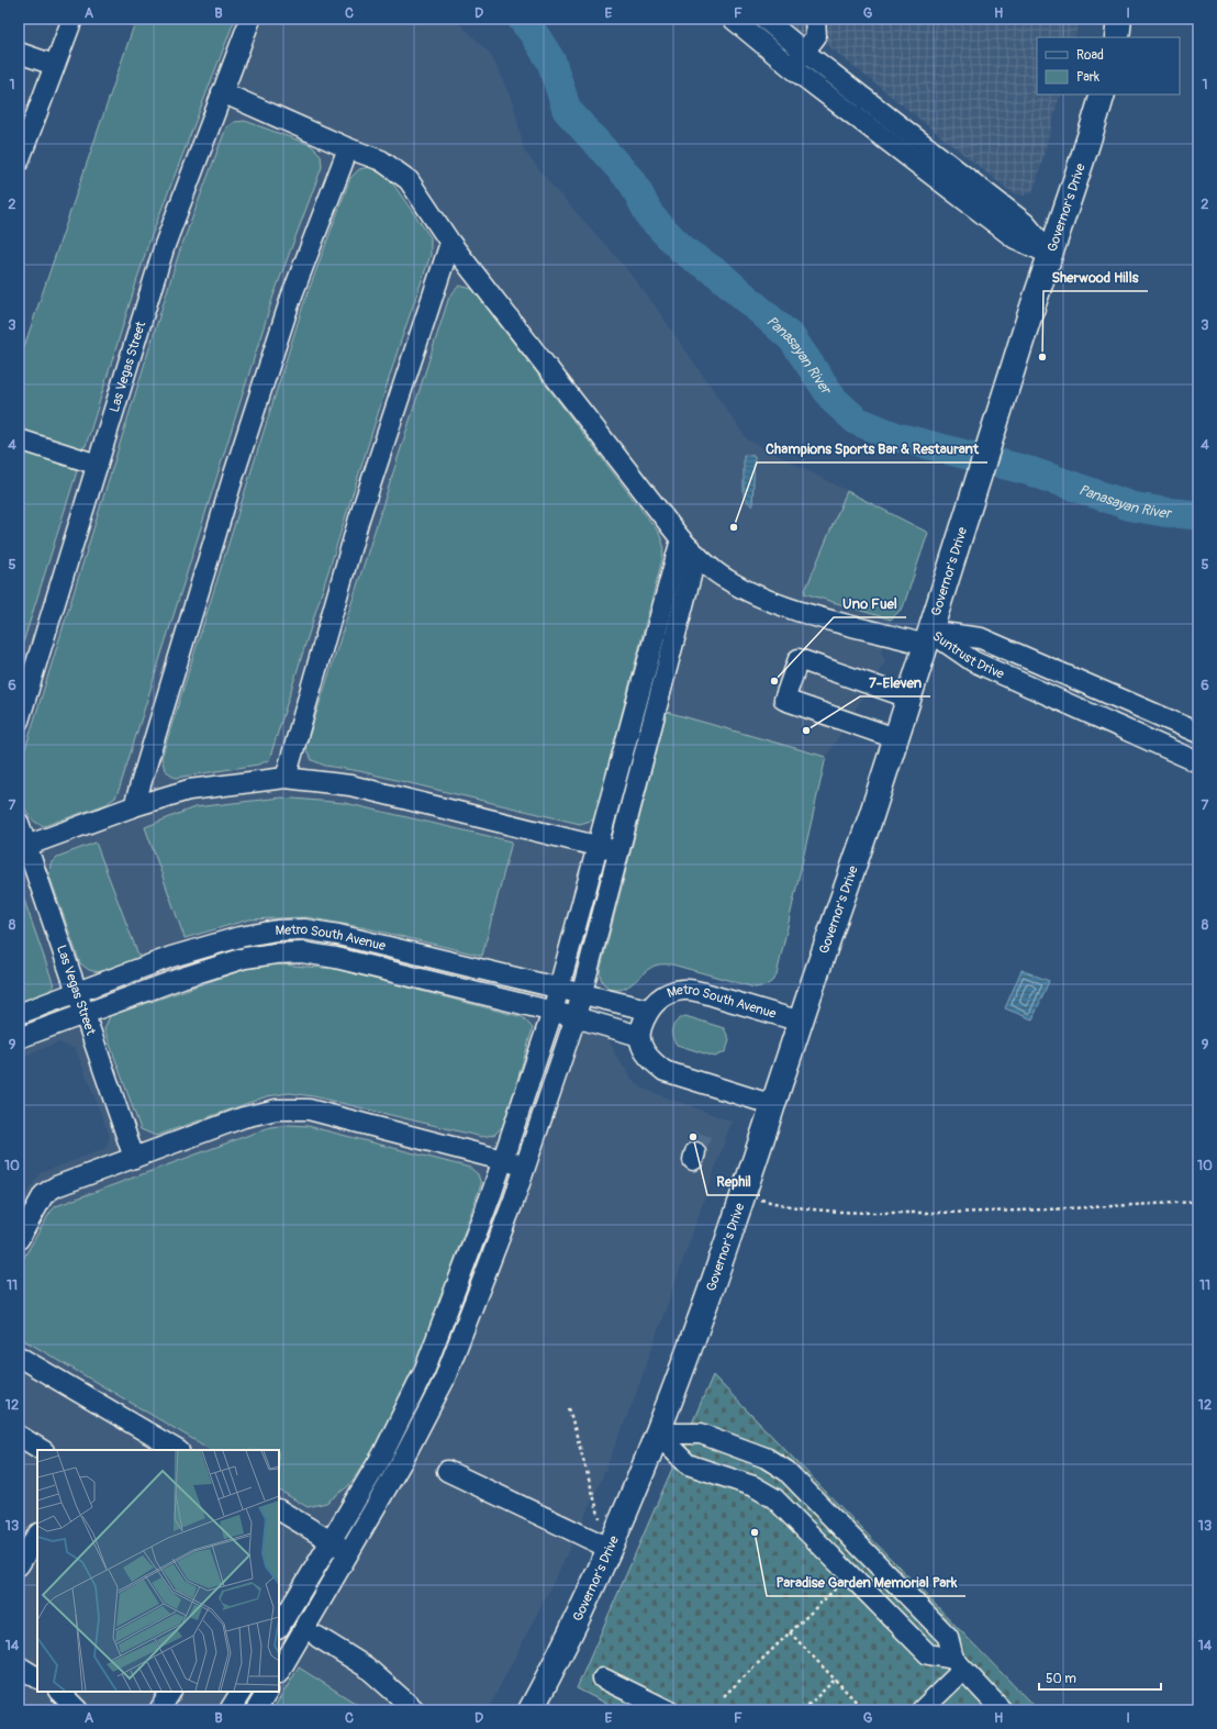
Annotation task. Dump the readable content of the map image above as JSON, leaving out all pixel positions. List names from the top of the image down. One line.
{"streets":{"main road":["Governor's Drive"],"street":["Las Vegas Street","Suntrust Drive","Metro South Avenue"]},"crossings":[["Governor's Drive","Suntrust Drive"],["Governor's Drive","Metro South Avenue"],["Las Vegas Street","Metro South Avenue"]],"water":["Panasayan River"],"places":["Sherwood Hills","Champions Sports Bar & Restaurant","Uno Fuel","7-Eleven","Rephil","Paradise Garden Memorial Park"],"legend":["Road","Park"],"scale_bar":"50 m","grid":{"columns":["A","B","C","D","E","F","G","H","I"],"rows":["1","2","3","4","5","6","7","8","9","10","11","12","13","14"]}}
